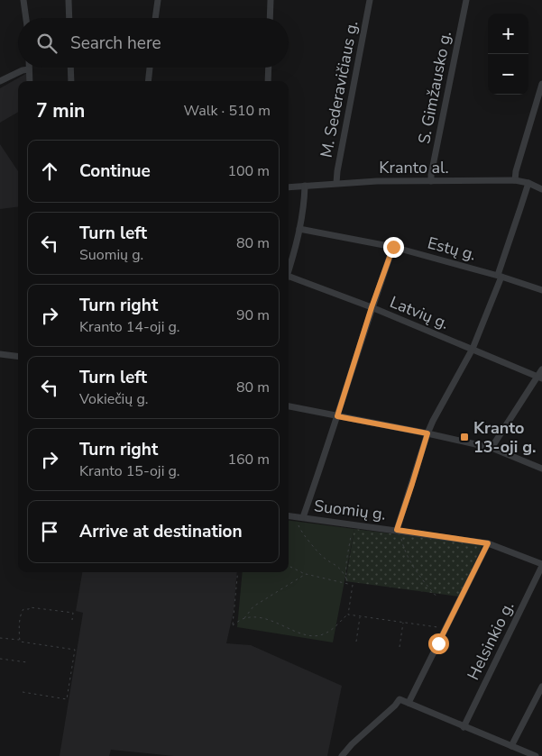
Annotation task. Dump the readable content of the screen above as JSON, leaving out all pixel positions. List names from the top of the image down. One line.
{"streets":{"street":["S. Gimžausko g.","M. Sederavičiaus g.","Kranto al.","Estų g.","Latvių g.","Suomių g.","Helsinkio g."]},"crossings":[["S. Gimžausko g.","Kranto al."],["M. Sederavičiaus g.","Kranto al."],["Suomių g.","Helsinkio g."]],"places":{"transit":["Kranto 13-oji g."]},"page":{"map_buttons":["+","−"],"search":"Search here","heading":["7 min","Walk · 510 m"],"list":[["Continue","100 m"],["Turn left","Suomių g.","80 m"],["Turn right","Kranto 14-oji g.","90 m"],["Turn left","Vokiečių g.","80 m"],["Turn right","Kranto 15-oji g.","160 m"],"Arrive at destination"]}}
